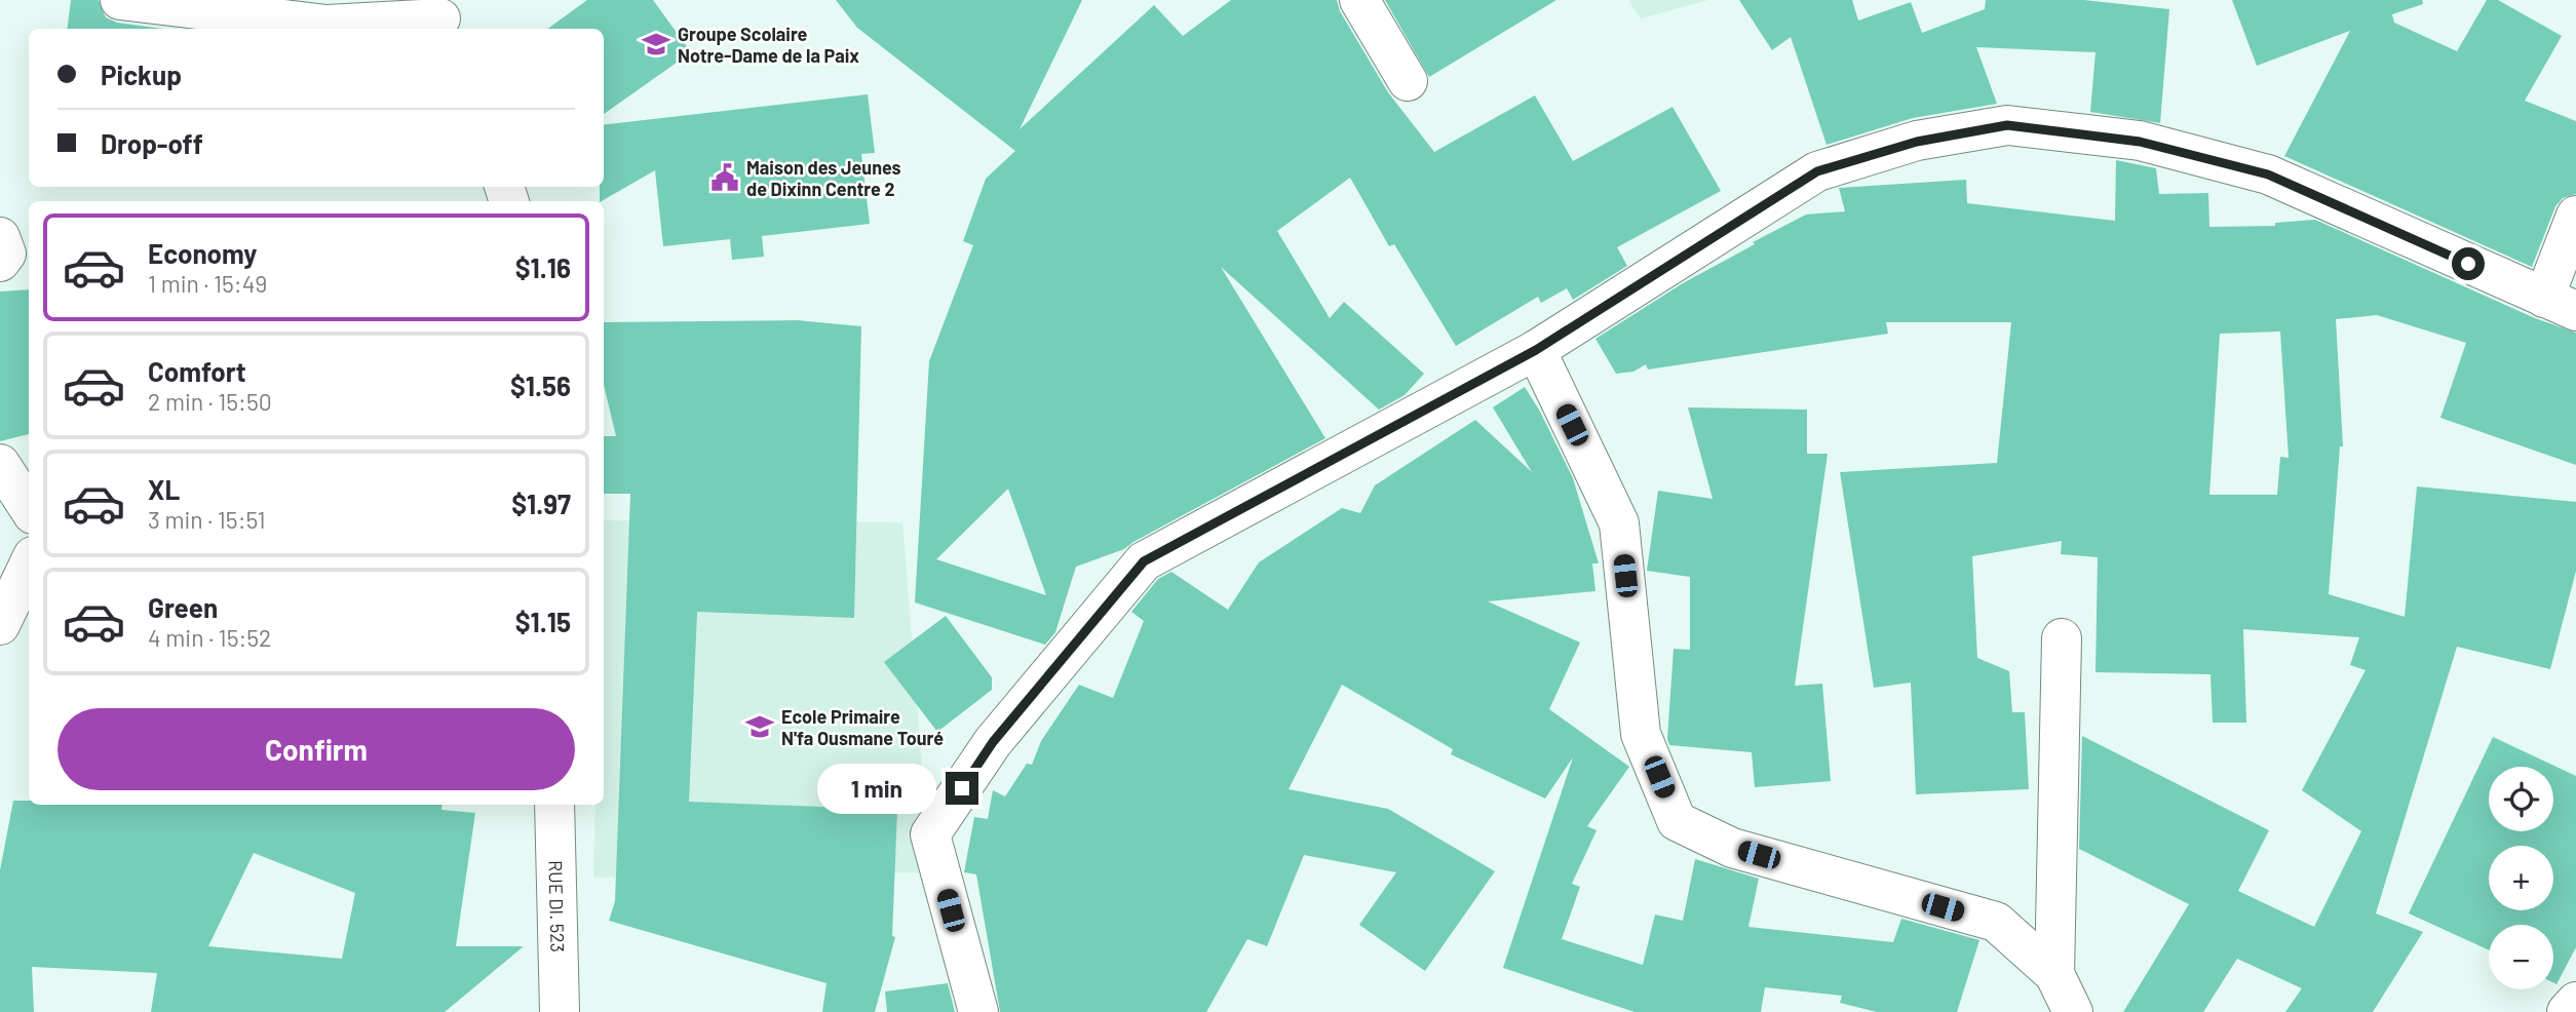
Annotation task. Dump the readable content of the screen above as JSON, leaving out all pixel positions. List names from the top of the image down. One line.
{"streets":{"street":["RUE DI. 523"]},"places":{"school or university":["Groupe Scolaire Notre-Dame de la Paix","Ecole Primaire N'fa Ousmane Touré"],"public building":["Maison des Jeunes de Dixinn Centre 2"]},"page":{"banner":["Pickup","Drop-off"],"list":[{"name":"Economy","note":"1 min · 15:49","value":"$1.16"},{"name":"Comfort","note":"2 min · 15:50","value":"$1.56"},{"name":"XL","note":"3 min · 15:51","value":"$1.97"},{"name":"Green","note":"4 min · 15:52","value":"$1.15"}],"buttons":"Confirm","bubble":"1 min","map_buttons":["+","−"]}}
